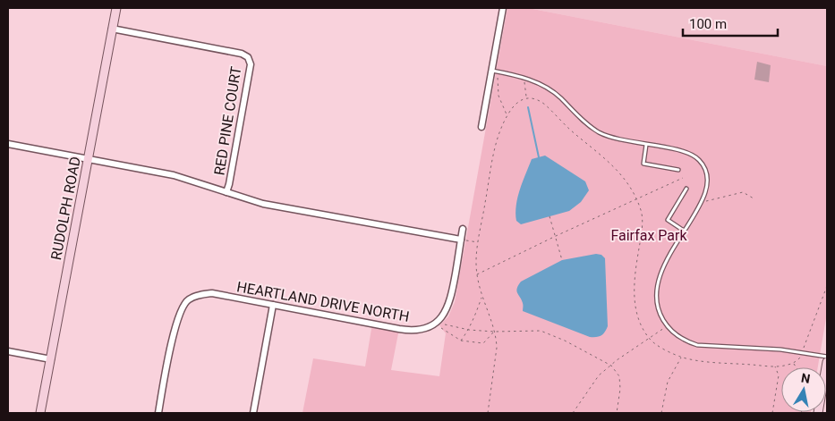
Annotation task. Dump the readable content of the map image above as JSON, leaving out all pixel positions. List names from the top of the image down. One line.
{"streets":{"street":["RED PINE COURT","RUDOLPH ROAD","HEARTLAND DRIVE NORTH"]},"crossings":[["RED PINE COURT","RUDOLPH ROAD"]],"parks":["Fairfax Park"],"scale_bar":"100 m","north":"top"}
